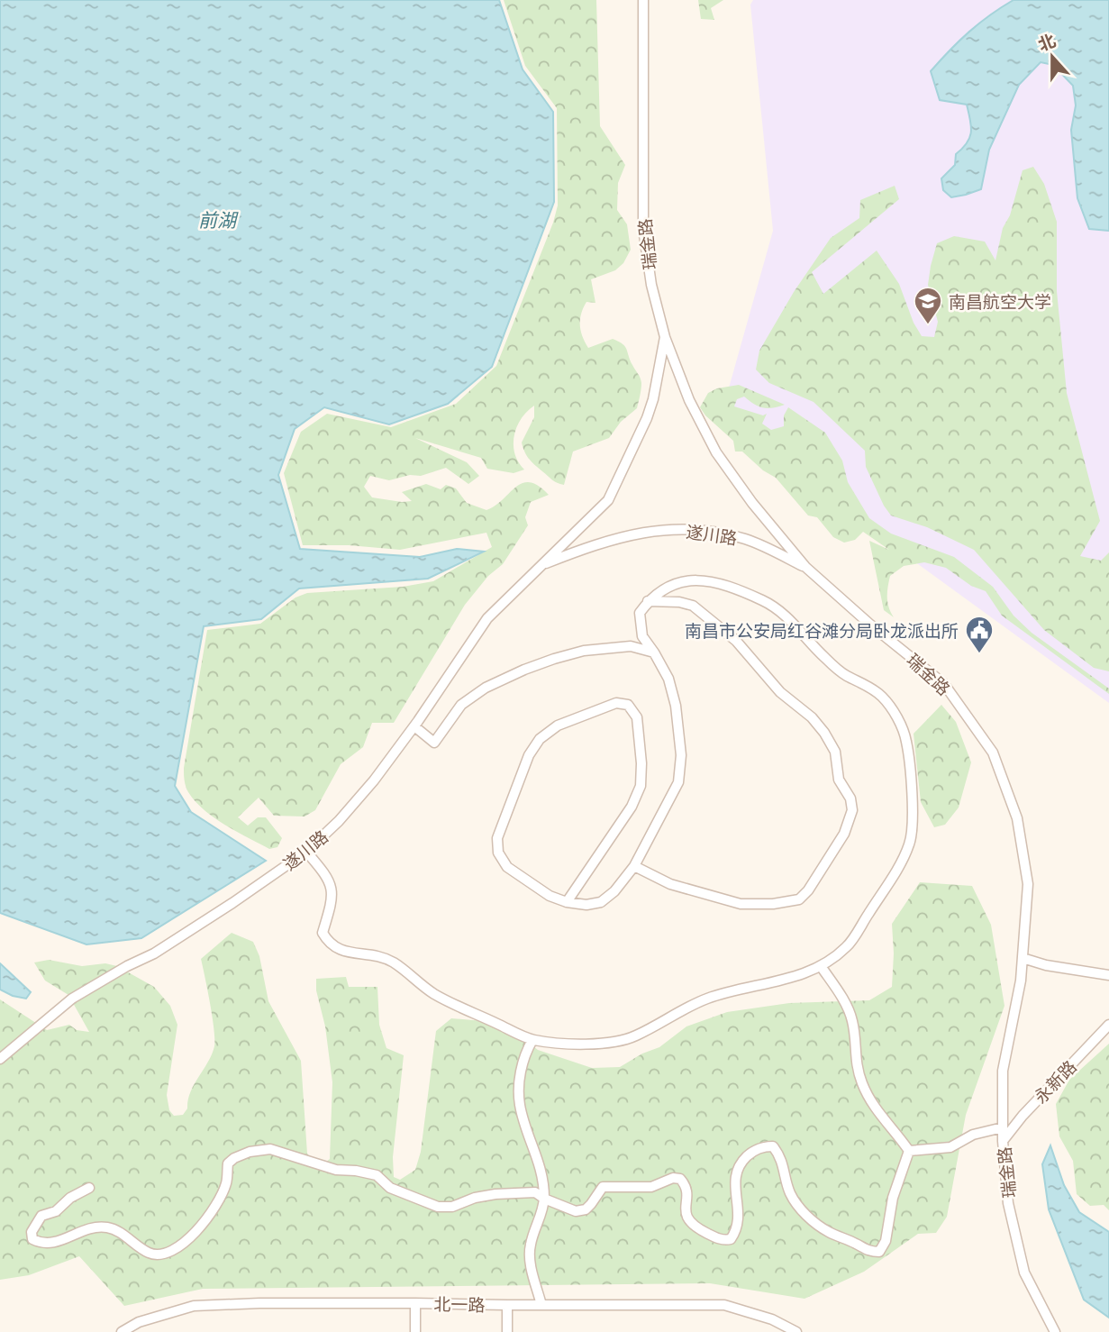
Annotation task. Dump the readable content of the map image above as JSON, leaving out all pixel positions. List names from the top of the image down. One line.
{"streets":{"street":["瑞金路","遂川路","永新路","北一路"]},"crossings":[["瑞金路","遂川路"],["瑞金路","永新路"]],"water":["前湖"],"places":{"school or university":["南昌航空大学"],"public building":["南昌市公安局红谷滩分局卧龙派出所"]},"north":"top"}
